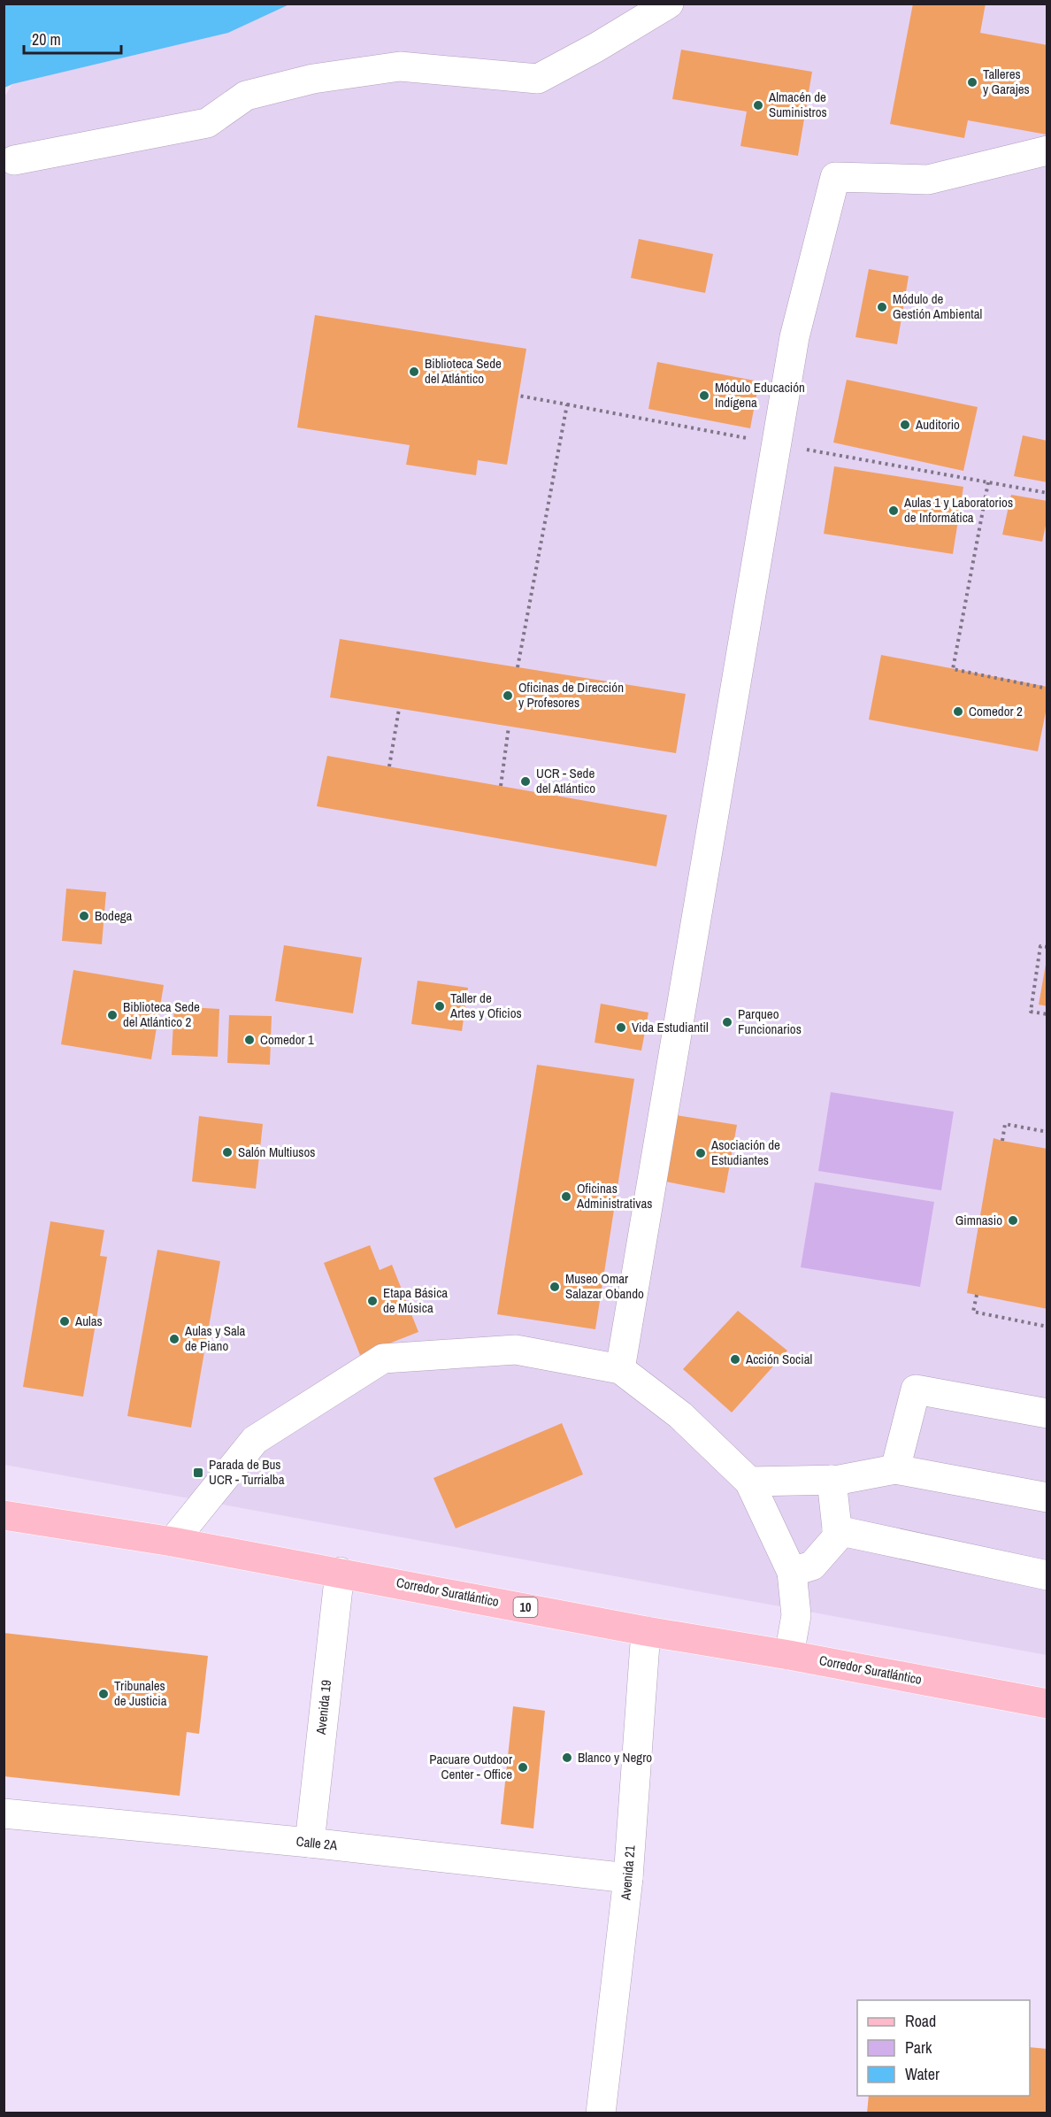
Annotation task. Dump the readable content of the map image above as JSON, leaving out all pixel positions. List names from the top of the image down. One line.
{"streets":{"main road":["Corredor Suratlántico","10"],"street":["Avenida 19","Calle 2A","Avenida 21"]},"crossings":[["Corredor Suratlántico","Avenida 19"],["Corredor Suratlántico","Avenida 21"],["Avenida 19","Calle 2A"],["Calle 2A","Avenida 21"]],"places":{"other":["Talleres y Garajes","Almacén de Suministros","Módulo de Gestión Ambiental","Biblioteca Sede del Atlántico","Módulo Educación Indígena","Auditorio","Aulas 1 y Laboratorios de Informática","Oficinas de Dirección y Profesores","Comedor 2","UCR - Sede del Atlántico","Bodega","Taller de Artes y Oficios","Biblioteca Sede del Atlántico 2","Parqueo Funcionarios","Vida Estudiantil","Comedor 1","Salón Multiusos","Asociación de Estudiantes","Oficinas Administrativas","Gimnasio","Museo Omar Salazar Obando","Etapa Básica de Música","Aulas","Aulas y Sala de Piano","Acción Social","Tribunales de Justicia","Blanco y Negro","Pacuare Outdoor Center - Office"],"transit":["Parada de Bus UCR - Turrialba"]},"legend":["Road","Park","Water"],"scale_bar":"20 m"}
